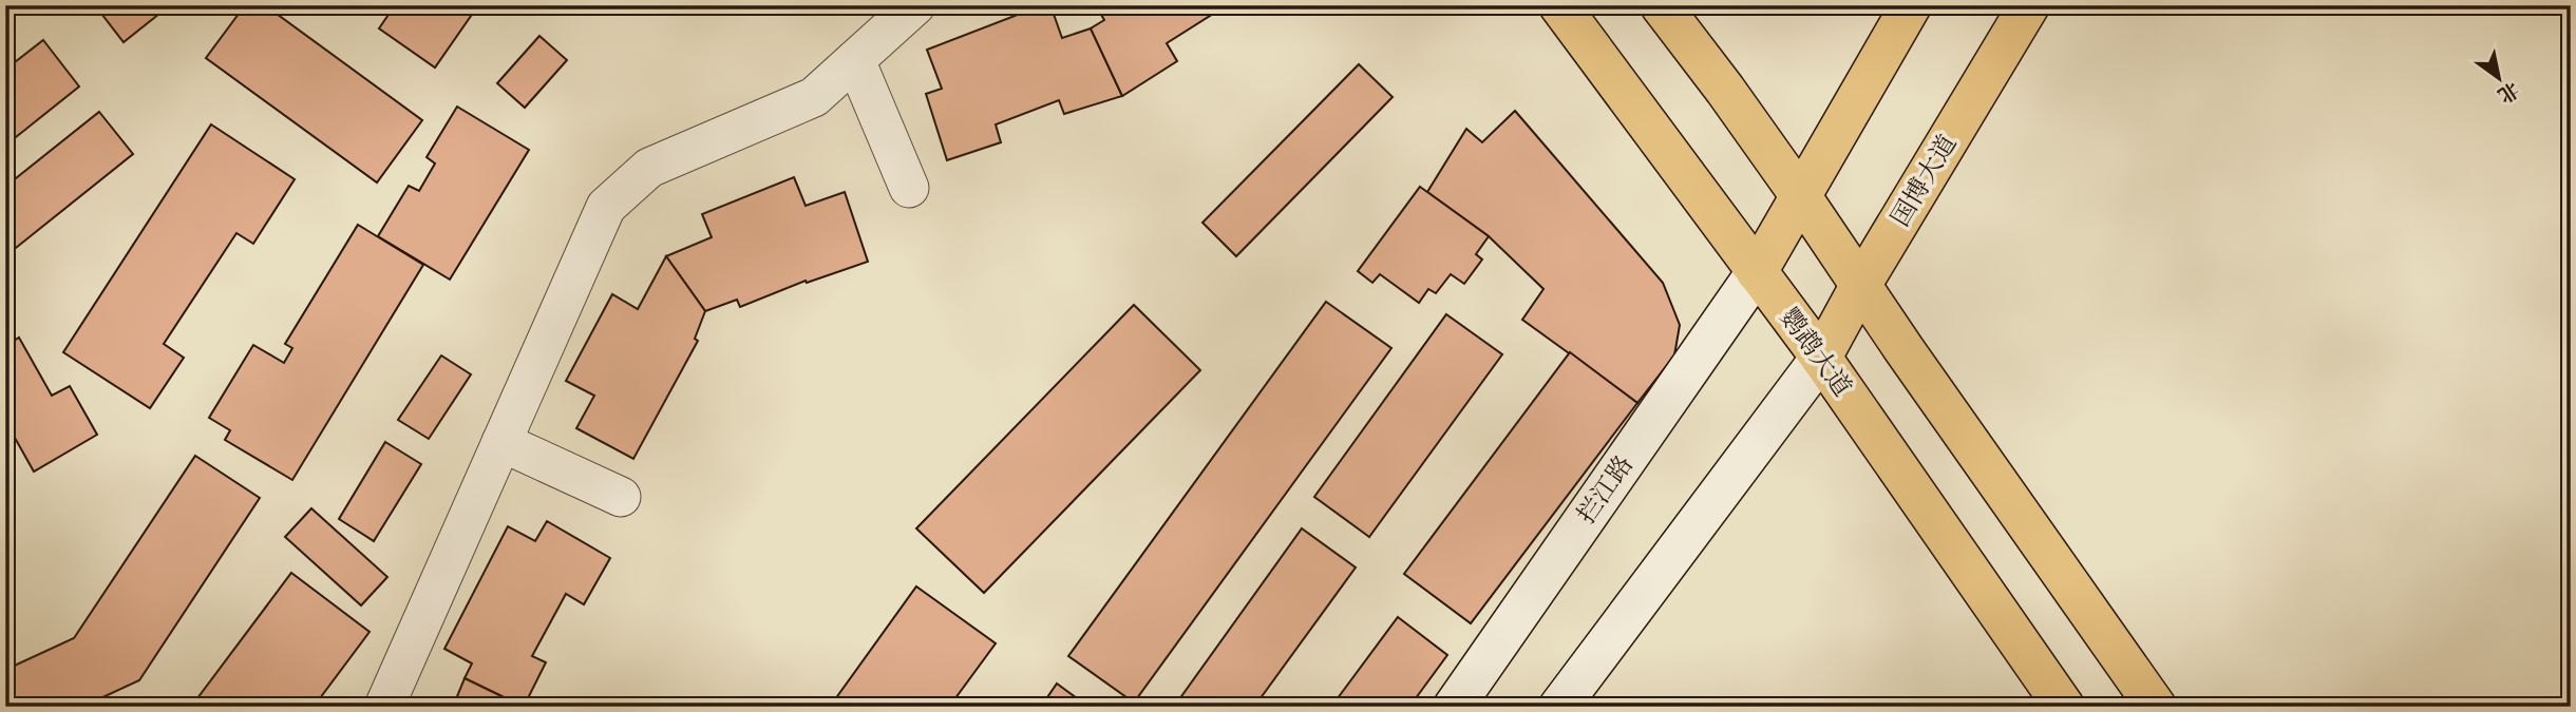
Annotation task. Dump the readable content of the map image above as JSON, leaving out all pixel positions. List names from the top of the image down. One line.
{"streets":{"main road":["国博大道","鹦鹉大道","拦江路"]},"crossings":[["国博大道","鹦鹉大道"],["鹦鹉大道","拦江路"]],"north":"bottom right"}
